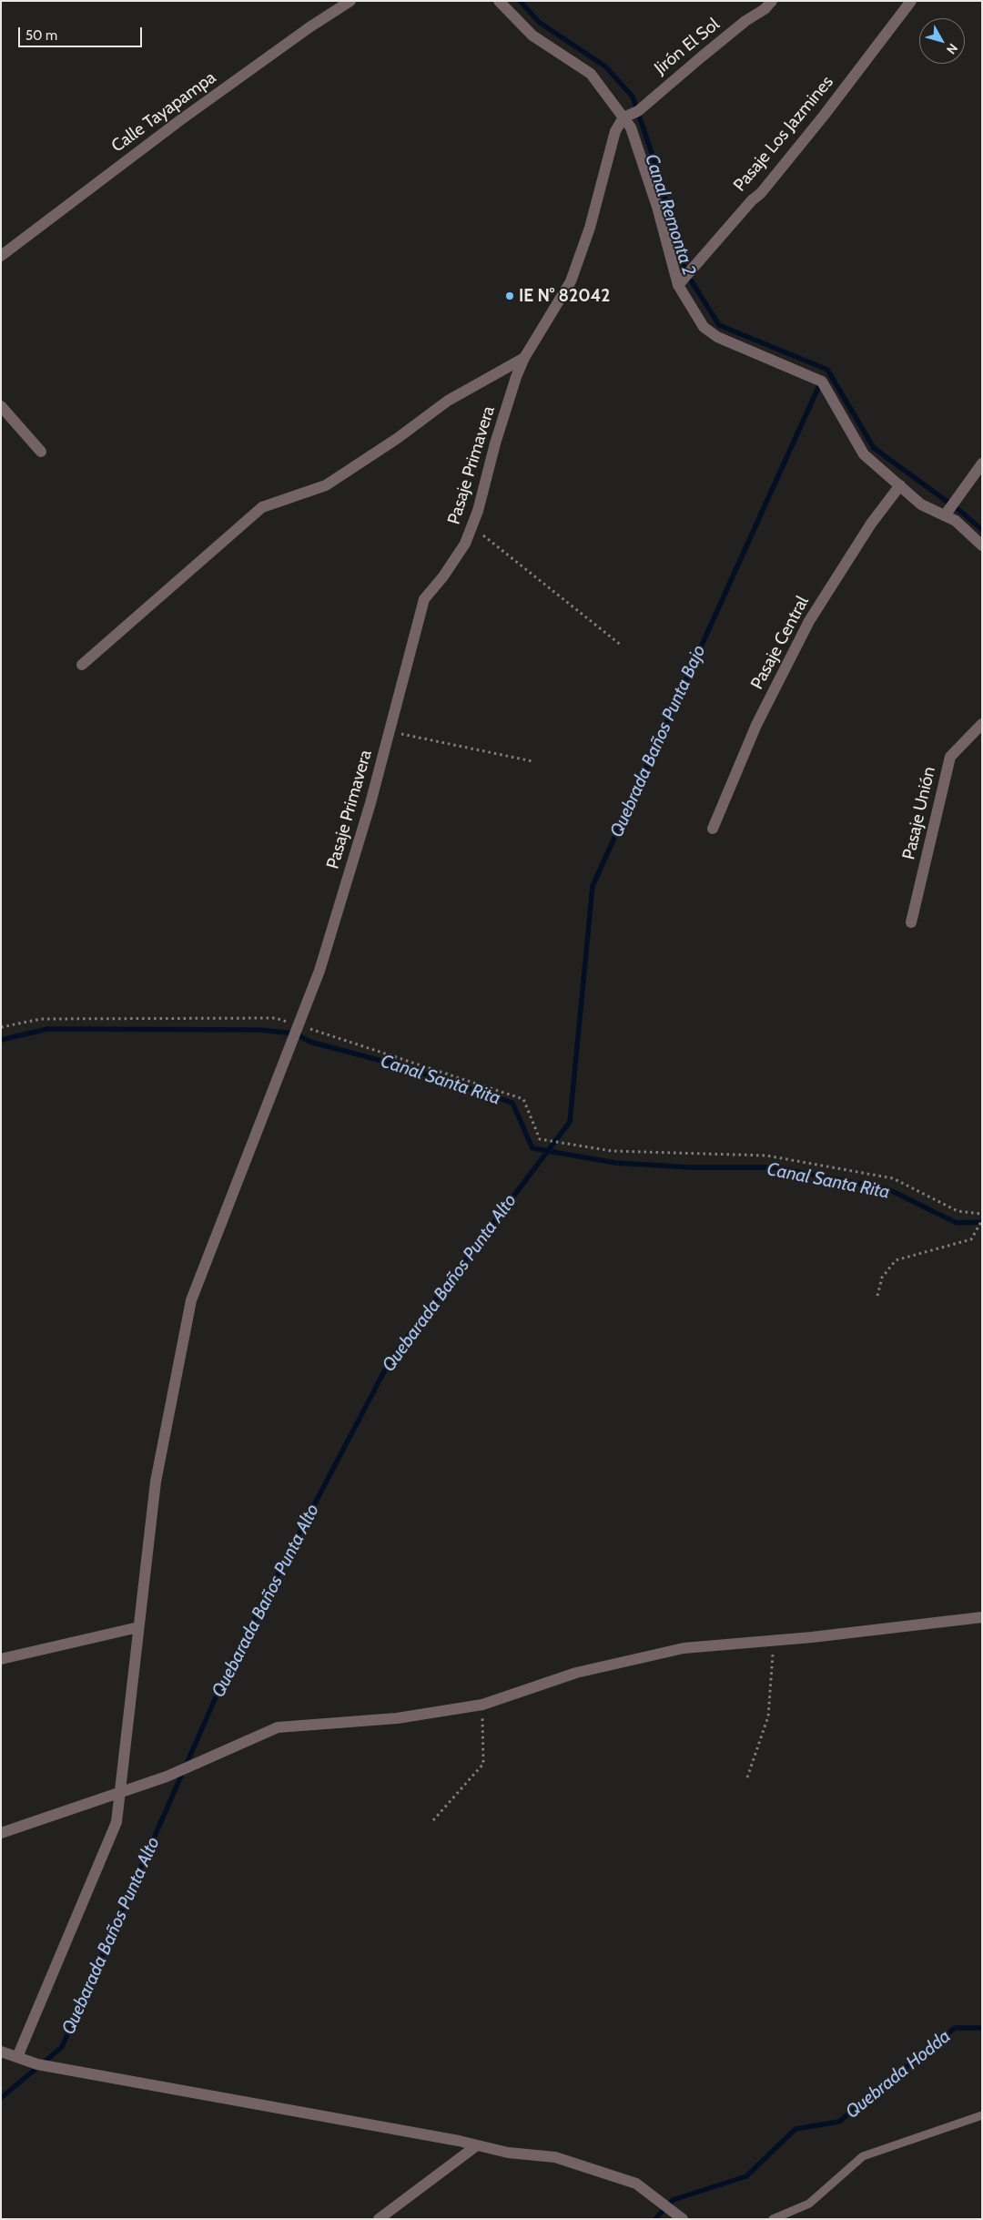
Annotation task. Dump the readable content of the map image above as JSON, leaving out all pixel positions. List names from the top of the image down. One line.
{"streets":{"street":["Jirón El Sol","Calle Tayapampa","Pasaje Los Jazmines","Pasaje Primavera","Pasaje Central","Pasaje Unión"]},"crossings":[["Jirón El Sol","Pasaje Primavera"]],"water":["Canal Remonta 2","Quebrada Baños Punta Bajo","Canal Santa Rita","Quebarada Baños Punta Alto","Quebrada Hodda"],"places":["IE N° 82042"],"scale_bar":"50 m","north":"bottom right"}
